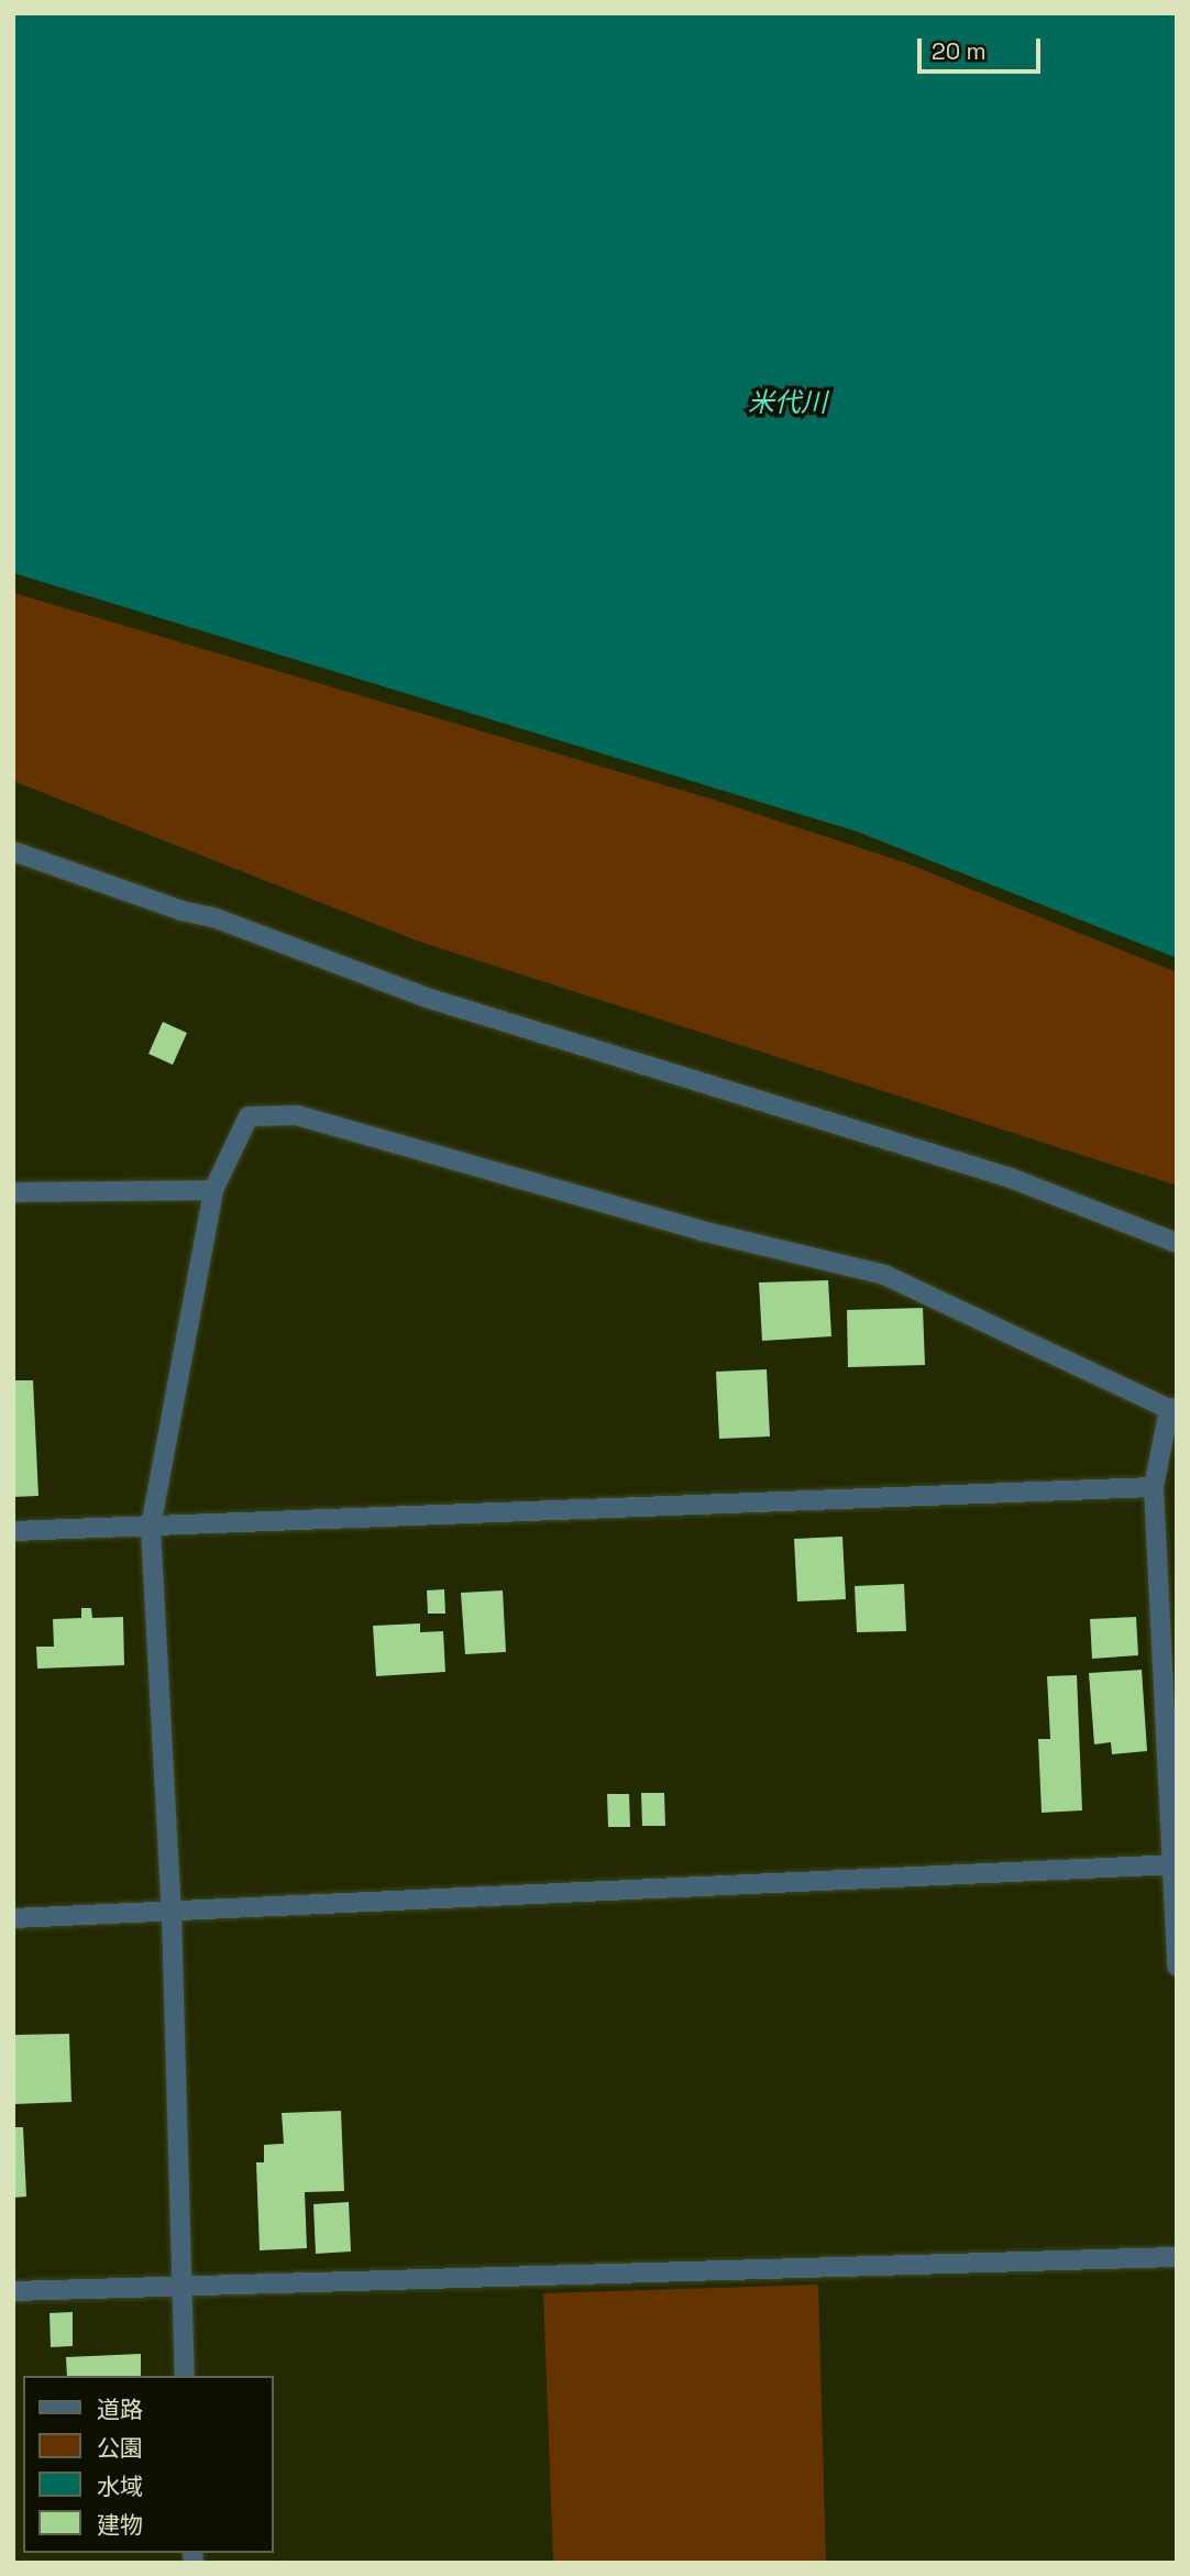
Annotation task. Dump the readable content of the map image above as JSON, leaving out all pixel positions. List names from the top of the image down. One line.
{"water":["米代川"],"legend":["道路","公園","水域","建物"],"scale_bar":"20 m"}
